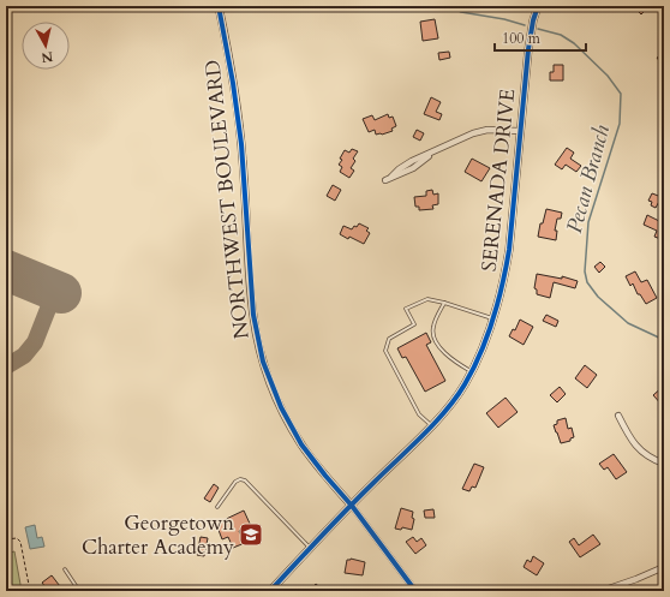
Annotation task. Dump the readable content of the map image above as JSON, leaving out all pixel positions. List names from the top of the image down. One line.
{"streets":{"street":["SERENADA DRIVE","NORTHWEST BOULEVARD"]},"crossings":[["SERENADA DRIVE","NORTHWEST BOULEVARD"]],"water":["Pecan Branch"],"places":{"school or university":["Georgetown Charter Academy"]},"scale_bar":"100 m","north":"bottom"}
